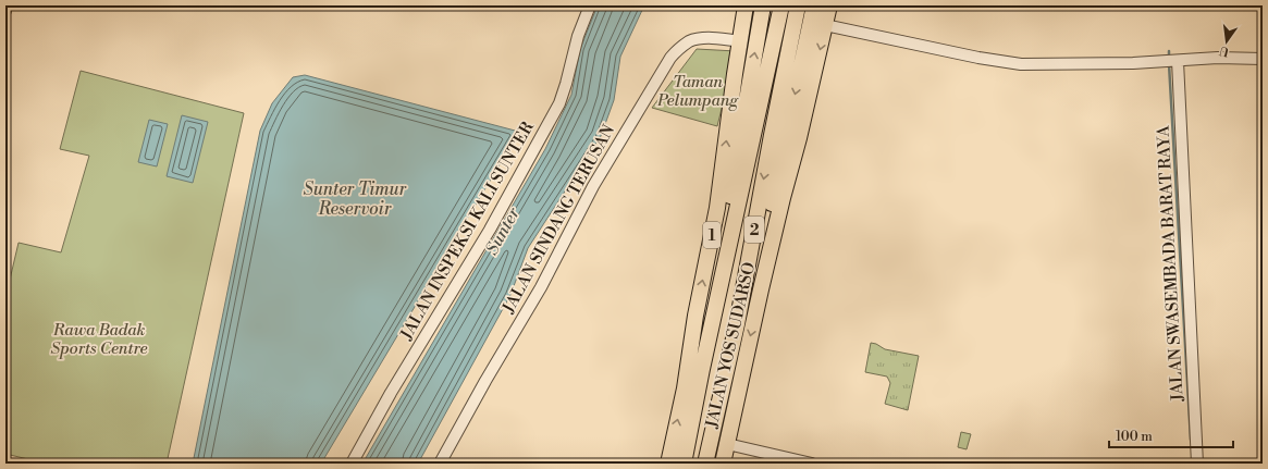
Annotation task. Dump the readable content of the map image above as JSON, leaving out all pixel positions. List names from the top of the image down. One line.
{"streets":{"highway":["2","1","JALAN YOS SUDARSO"],"street":["JALAN SINDANG TERUSAN","JALAN INSPEKSI KALI SUNTER","JALAN SWASEMBADA BARAT RAYA"]},"crossings":[["JALAN SINDANG TERUSAN","1"]],"water":["Sunter Timur Reservoir","Sunter"],"parks":["Taman Pelumpang","Rawa Badak Sports Centre"],"scale_bar":"100 m","north":"bottom"}
